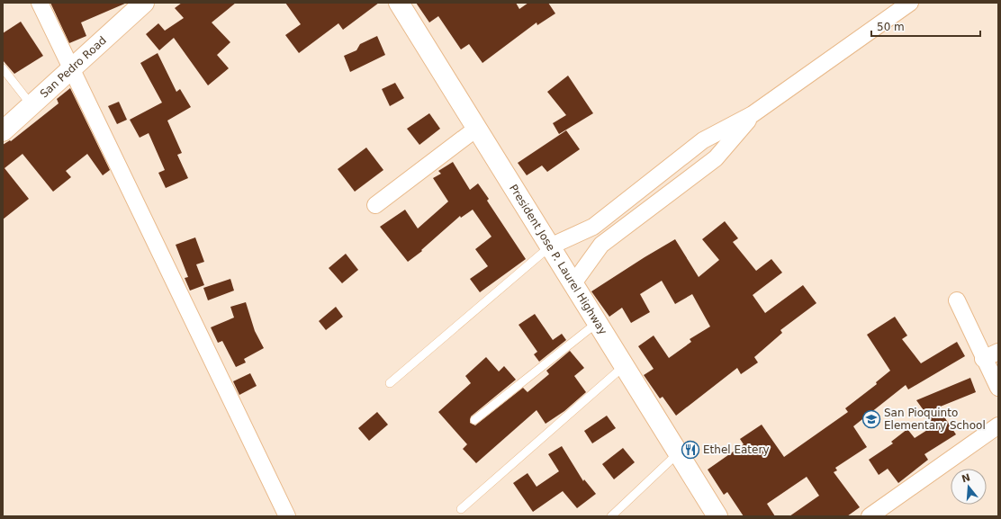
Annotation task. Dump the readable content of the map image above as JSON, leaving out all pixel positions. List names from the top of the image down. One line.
{"streets":{"main road":["San Pedro Road","President Jose P. Laurel Highway"]},"places":{"school or university":["San Pioquinto Elementary School"],"restaurant":["Ethel Eatery"]},"scale_bar":"50 m","north":"top"}
